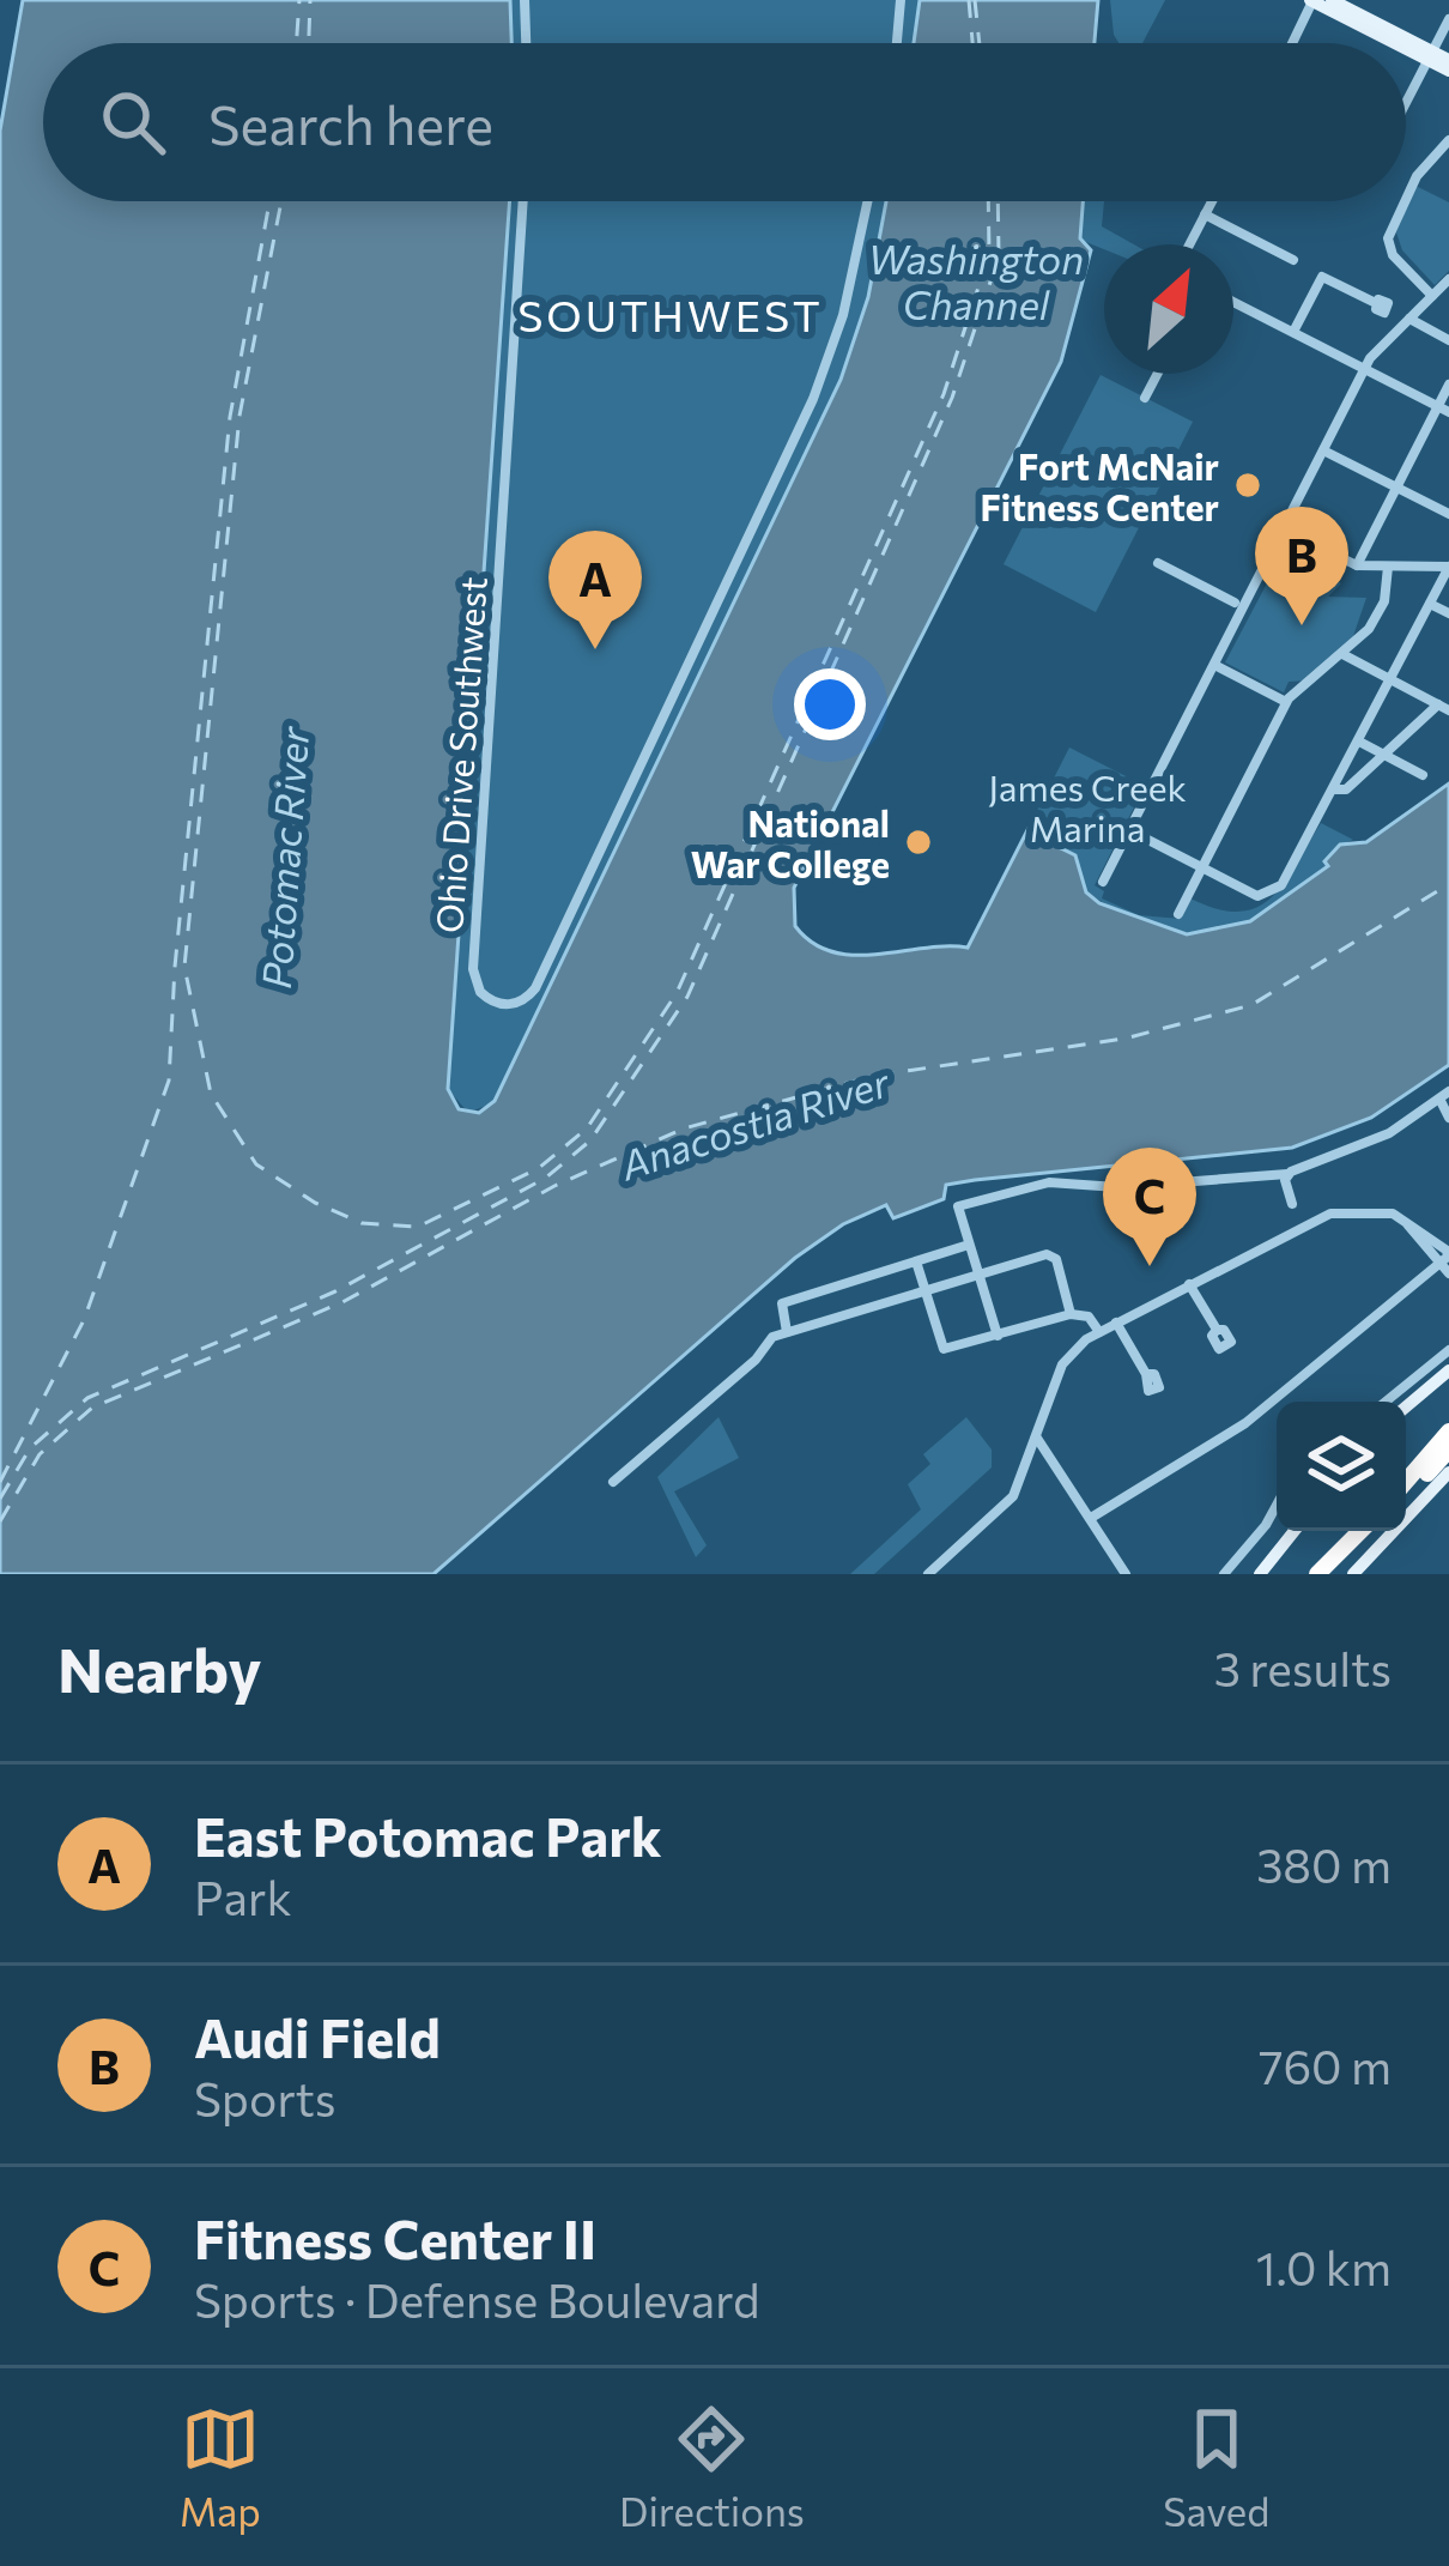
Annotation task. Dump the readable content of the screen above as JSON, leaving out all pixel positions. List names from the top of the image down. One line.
{"streets":{"street":["Ohio Drive Southwest"]},"districts":["SOUTHWEST"],"water":["Washington Channel","Potomac River","Anacostia River"],"parks":["James Creek Marina"],"places":["Fort McNair Fitness Center","National War College"],"north":"top right","page":{"search":"Search here","pins":["B","A","C"],"heading":["Nearby","3 results"],"list":[{"mark":"A","name":"East Potomac Park","note":"Park","value":"380 m"},{"mark":"B","name":"Audi Field","note":"Sports","value":"760 m"},{"mark":"C","name":"Fitness Center II","note":"Sports · Defense Boulevard","value":"1.0 km"}],"nav":["Map","Directions","Saved"]}}
